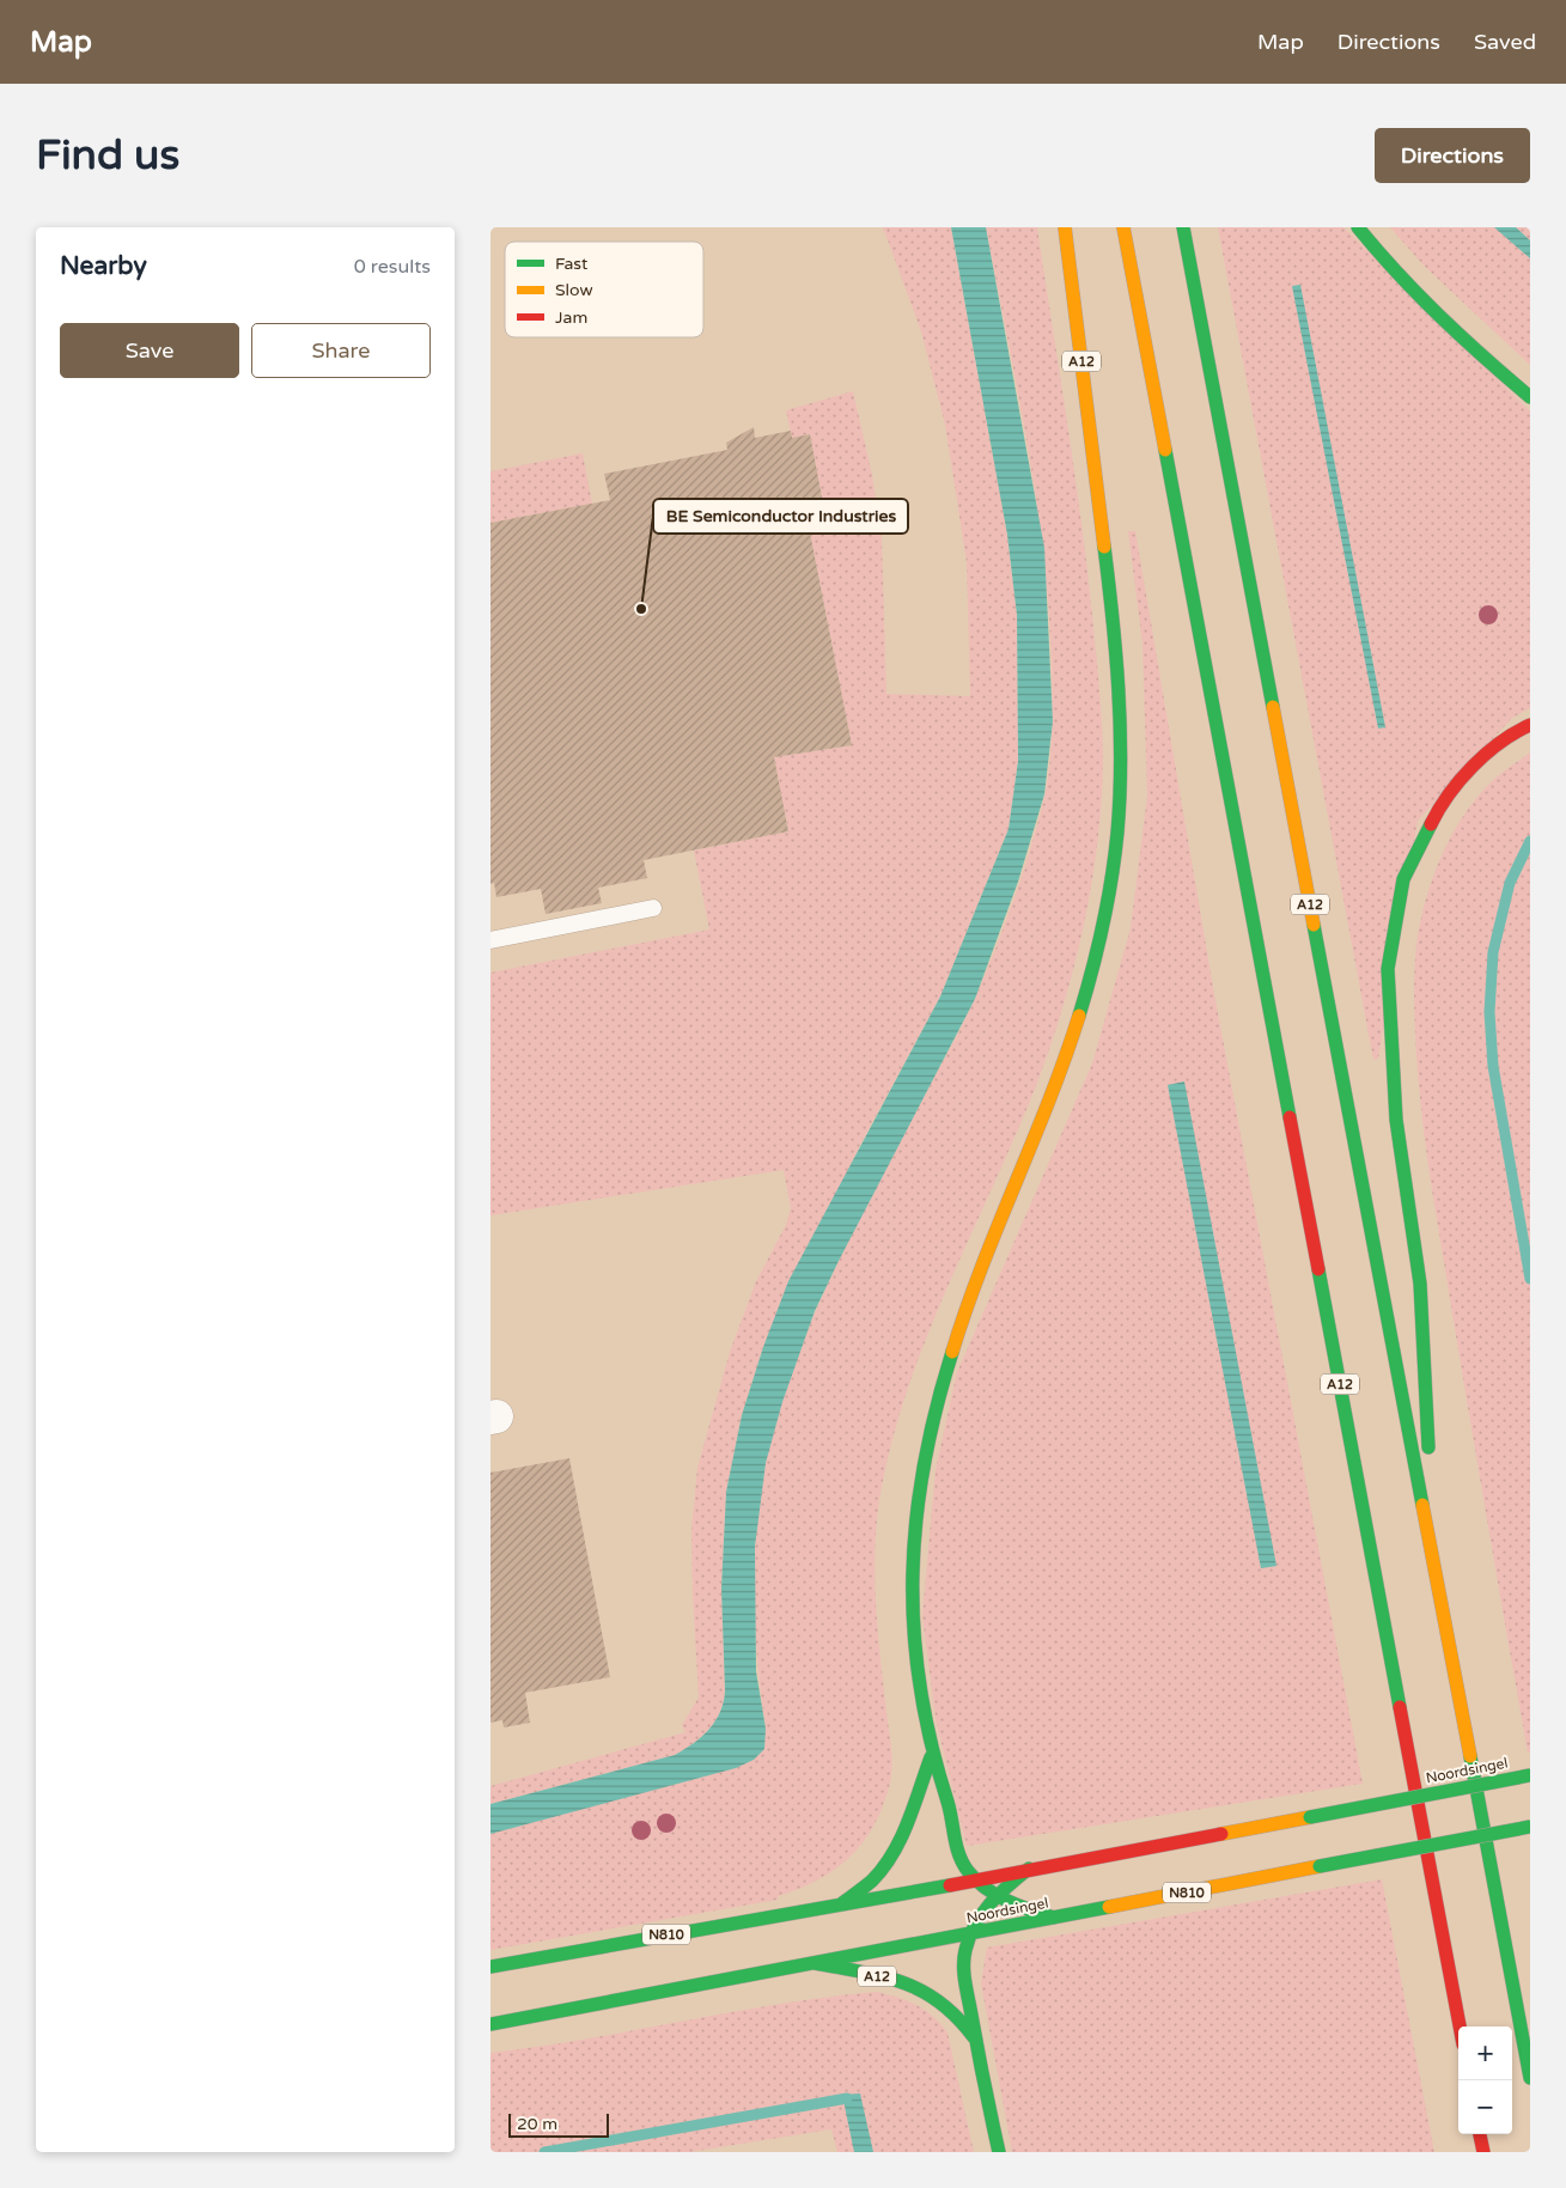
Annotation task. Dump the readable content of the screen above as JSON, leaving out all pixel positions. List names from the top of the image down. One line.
{"streets":{"main road":["A12","Noordsingel","N810"]},"crossings":[["A12","Noordsingel"]],"places":["BE Semiconductor Industries"],"legend":["Fast","Slow","Jam"],"scale_bar":"20 m","page":{"header":"Map","nav":["Map","Directions","Saved"],"buttons":["Directions",["Save","Share"]],"title":"Find us","heading":["Nearby","0 results"],"map_buttons":["+","−"],"scale":"20 m"}}
